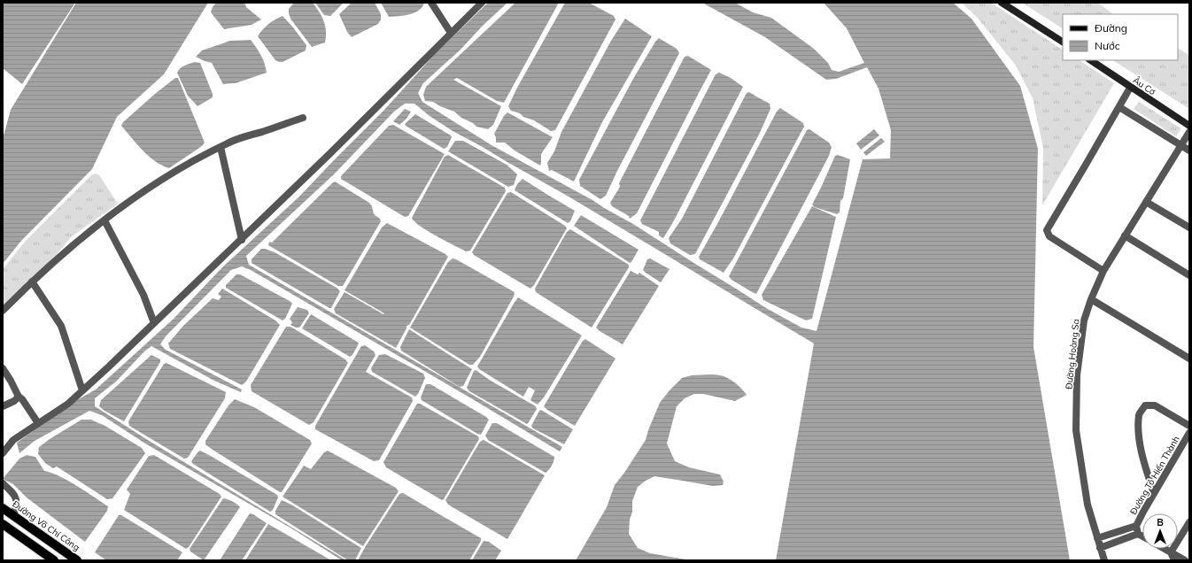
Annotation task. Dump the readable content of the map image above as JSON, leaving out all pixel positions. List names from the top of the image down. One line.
{"streets":{"main road":["Âu Cơ","Đường Võ Chí Công"],"street":["Đường Hoàng Sa","Đường Tô Hiến Thành"]},"crossings":[["Đường Hoàng Sa","Đường Tô Hiến Thành"]],"legend":["Đường","Nước"],"north":"top"}
